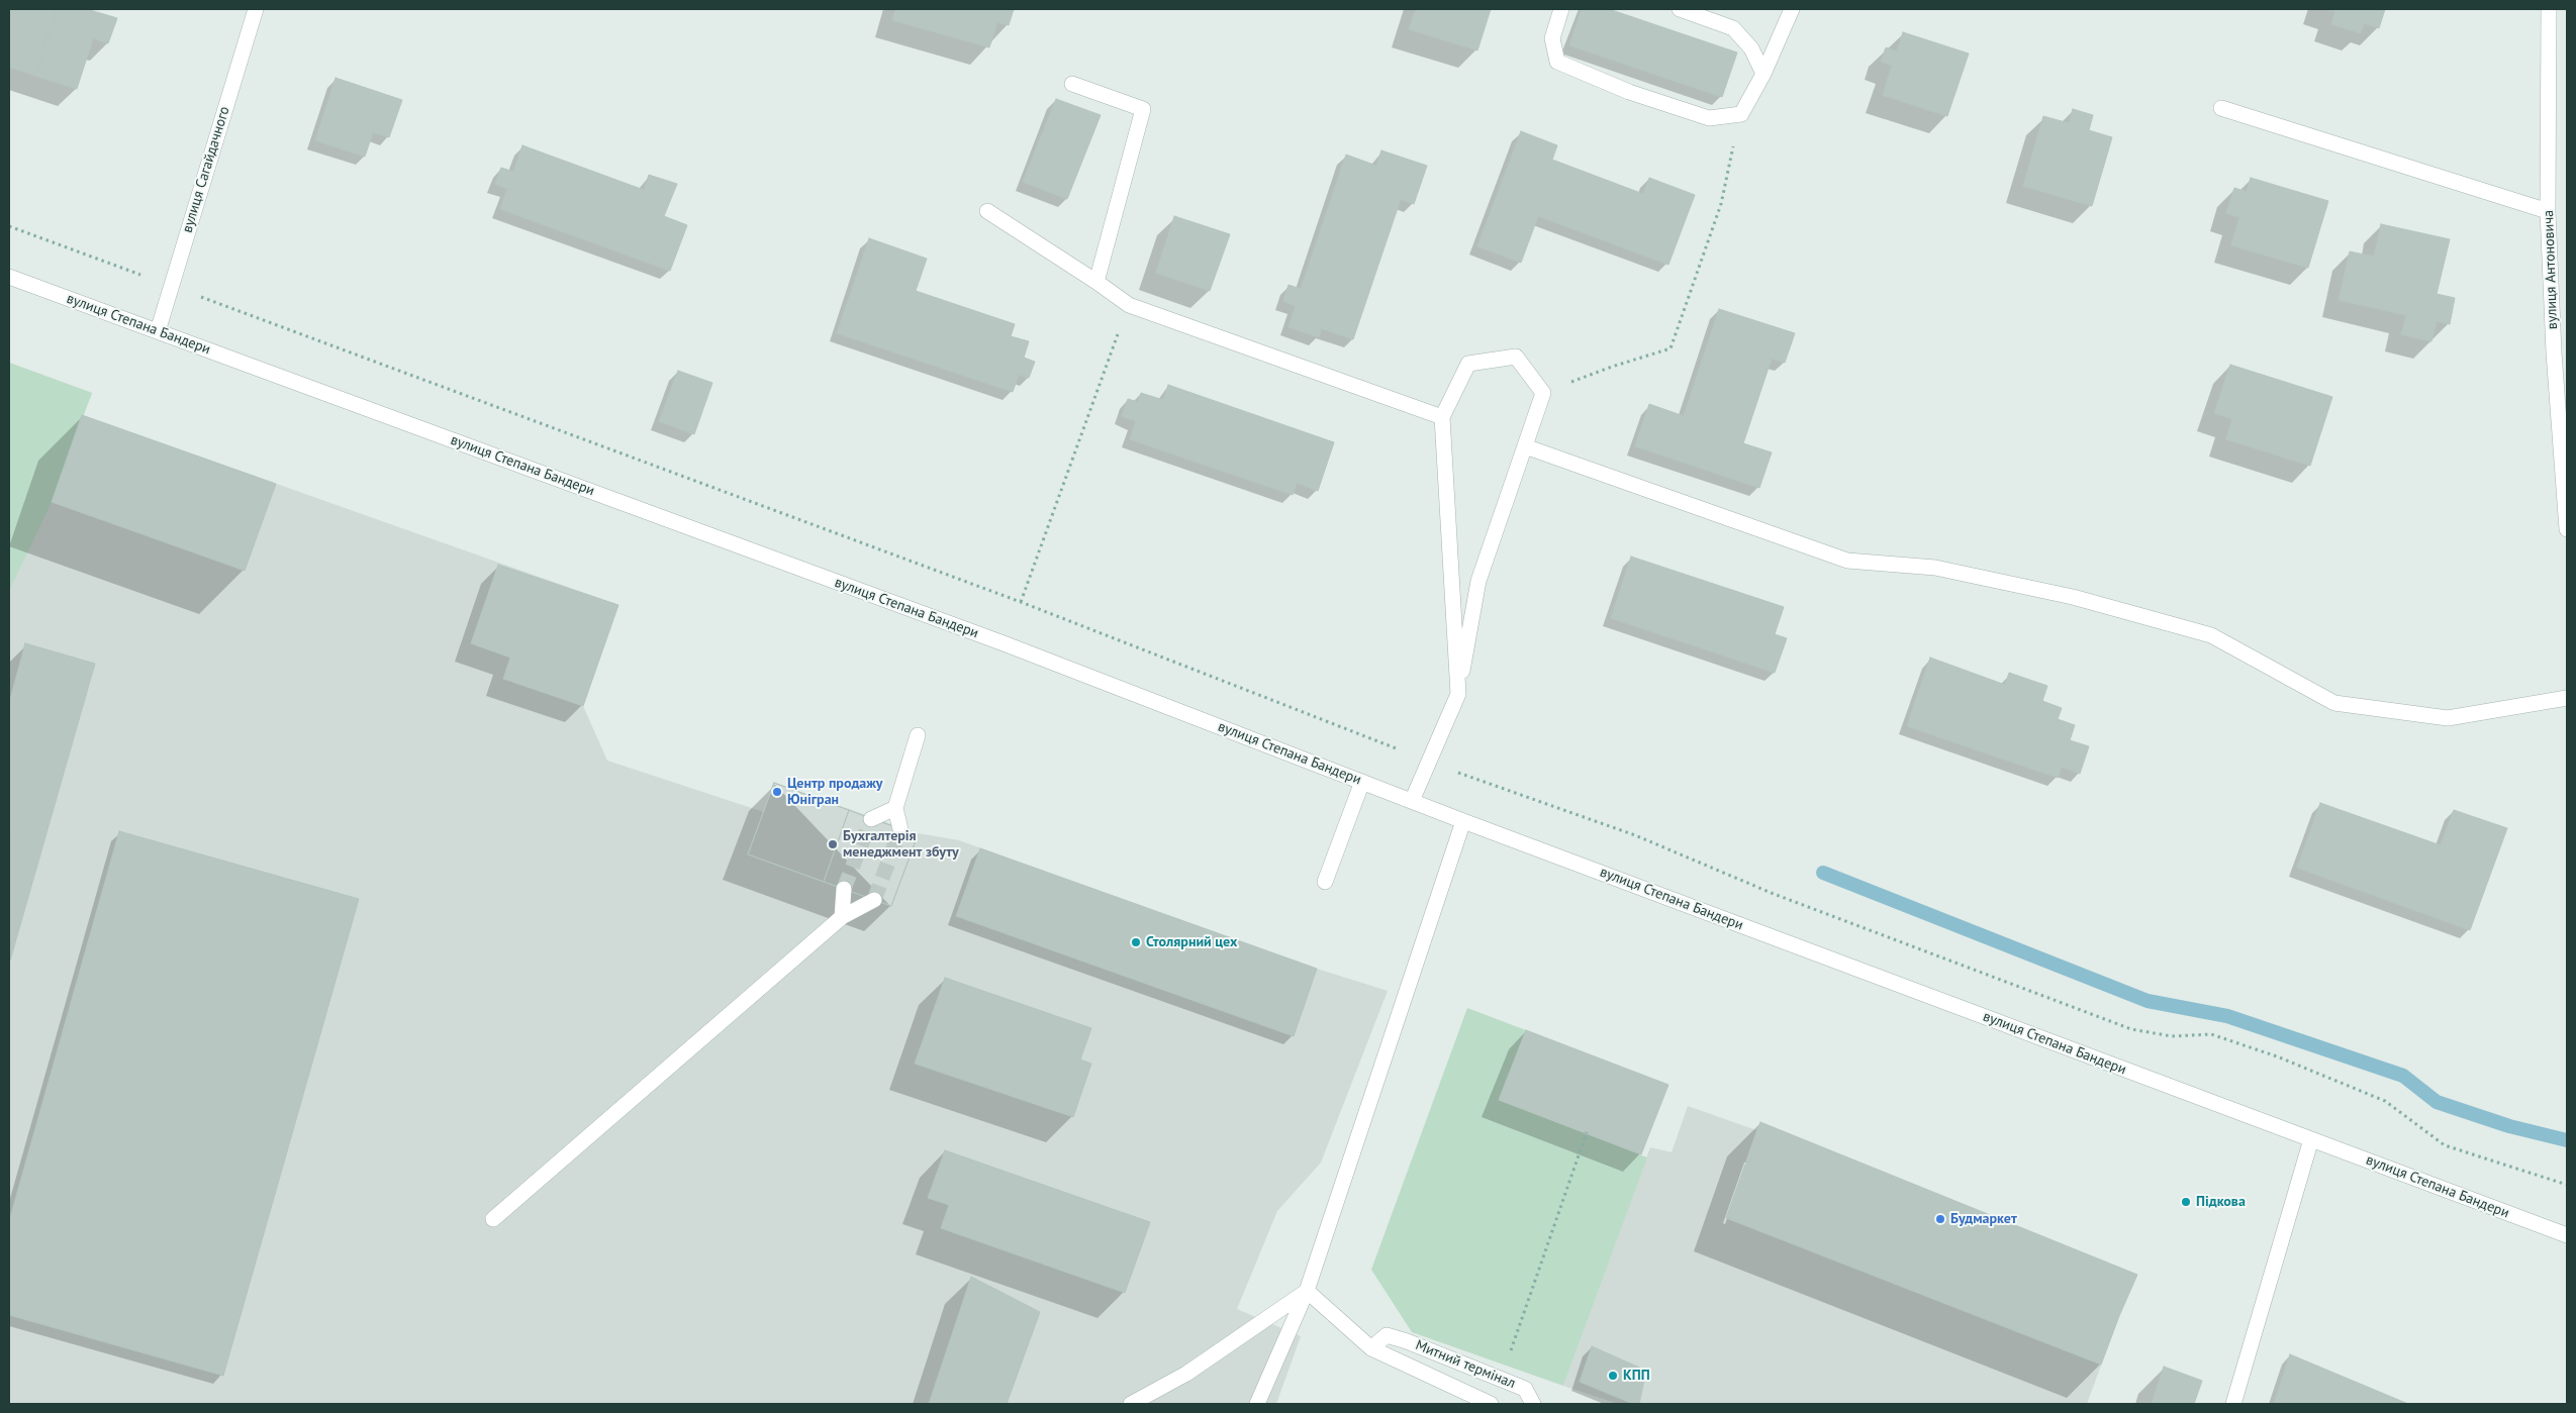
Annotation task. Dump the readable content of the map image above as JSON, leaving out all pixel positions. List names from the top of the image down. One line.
{"streets":{"street":["вулиця Сагайдачного","вулиця Антоновича","вулиця Степана Бандери","Митний термінал"]},"crossings":[["вулиця Сагайдачного","вулиця Степана Бандери"]],"places":["Центр продажу Юнігран","Бухгалтерія менеджмент збуту","Столярний цех","Підкова","Будмаркет","КПП"]}
